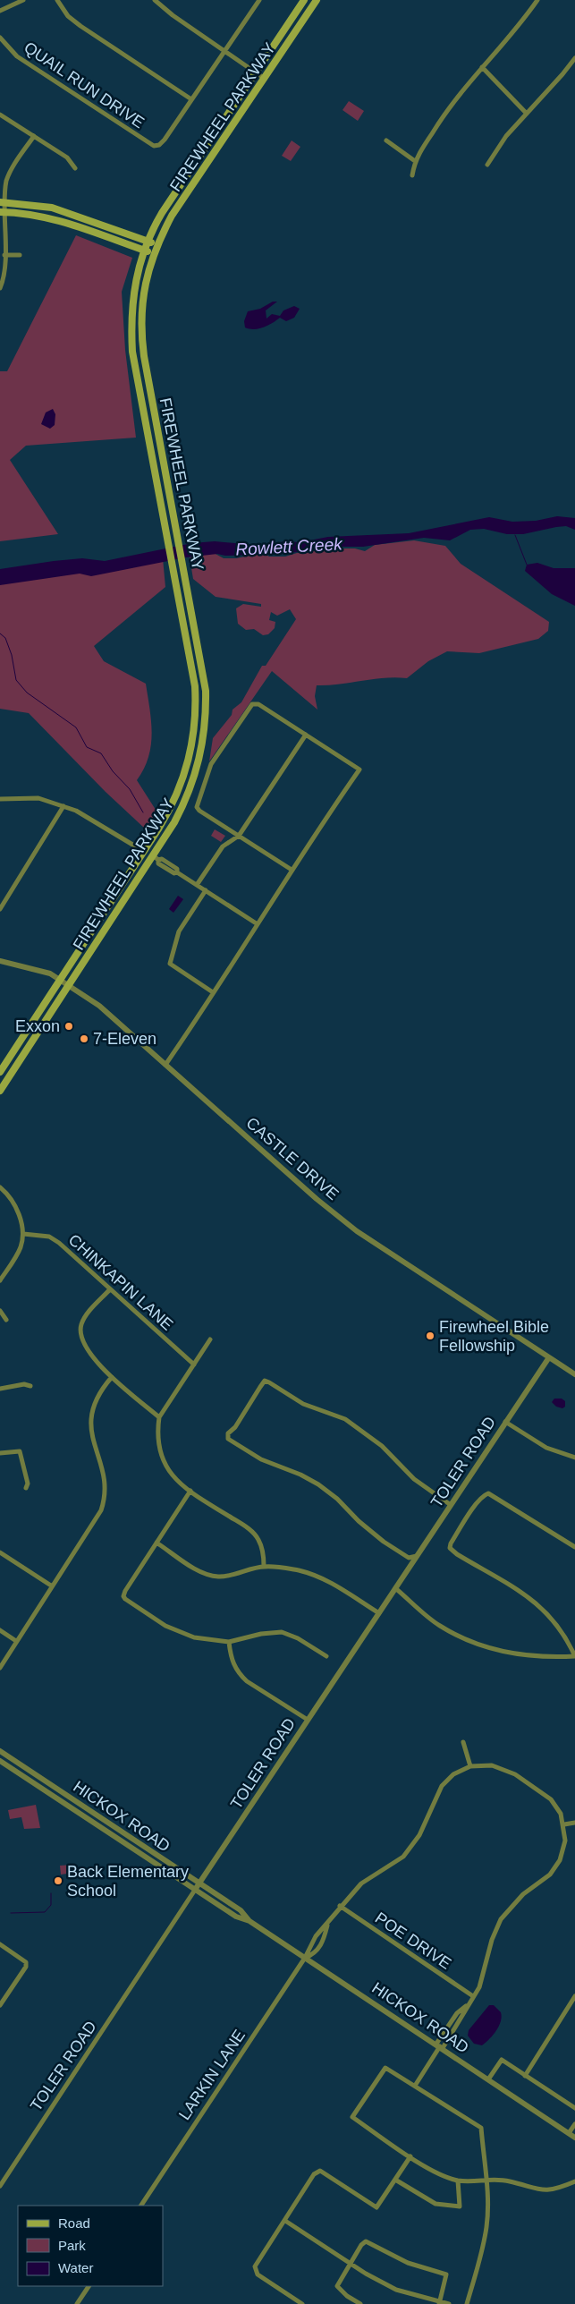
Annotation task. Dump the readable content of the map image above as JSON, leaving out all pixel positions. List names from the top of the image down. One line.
{"streets":{"main road":["FIREWHEEL PARKWAY"],"street":["QUAIL RUN DRIVE","CASTLE DRIVE","CHINKAPIN LANE","TOLER ROAD","HICKOX ROAD","POE DRIVE","LARKIN LANE"]},"crossings":[["FIREWHEEL PARKWAY","CASTLE DRIVE"],["CASTLE DRIVE","TOLER ROAD"],["TOLER ROAD","HICKOX ROAD"],["HICKOX ROAD","LARKIN LANE"]],"water":["Rowlett Creek"],"places":["Exxon","7-Eleven","Firewheel Bible Fellowship","Back Elementary School"],"legend":["Road","Park","Water"]}
